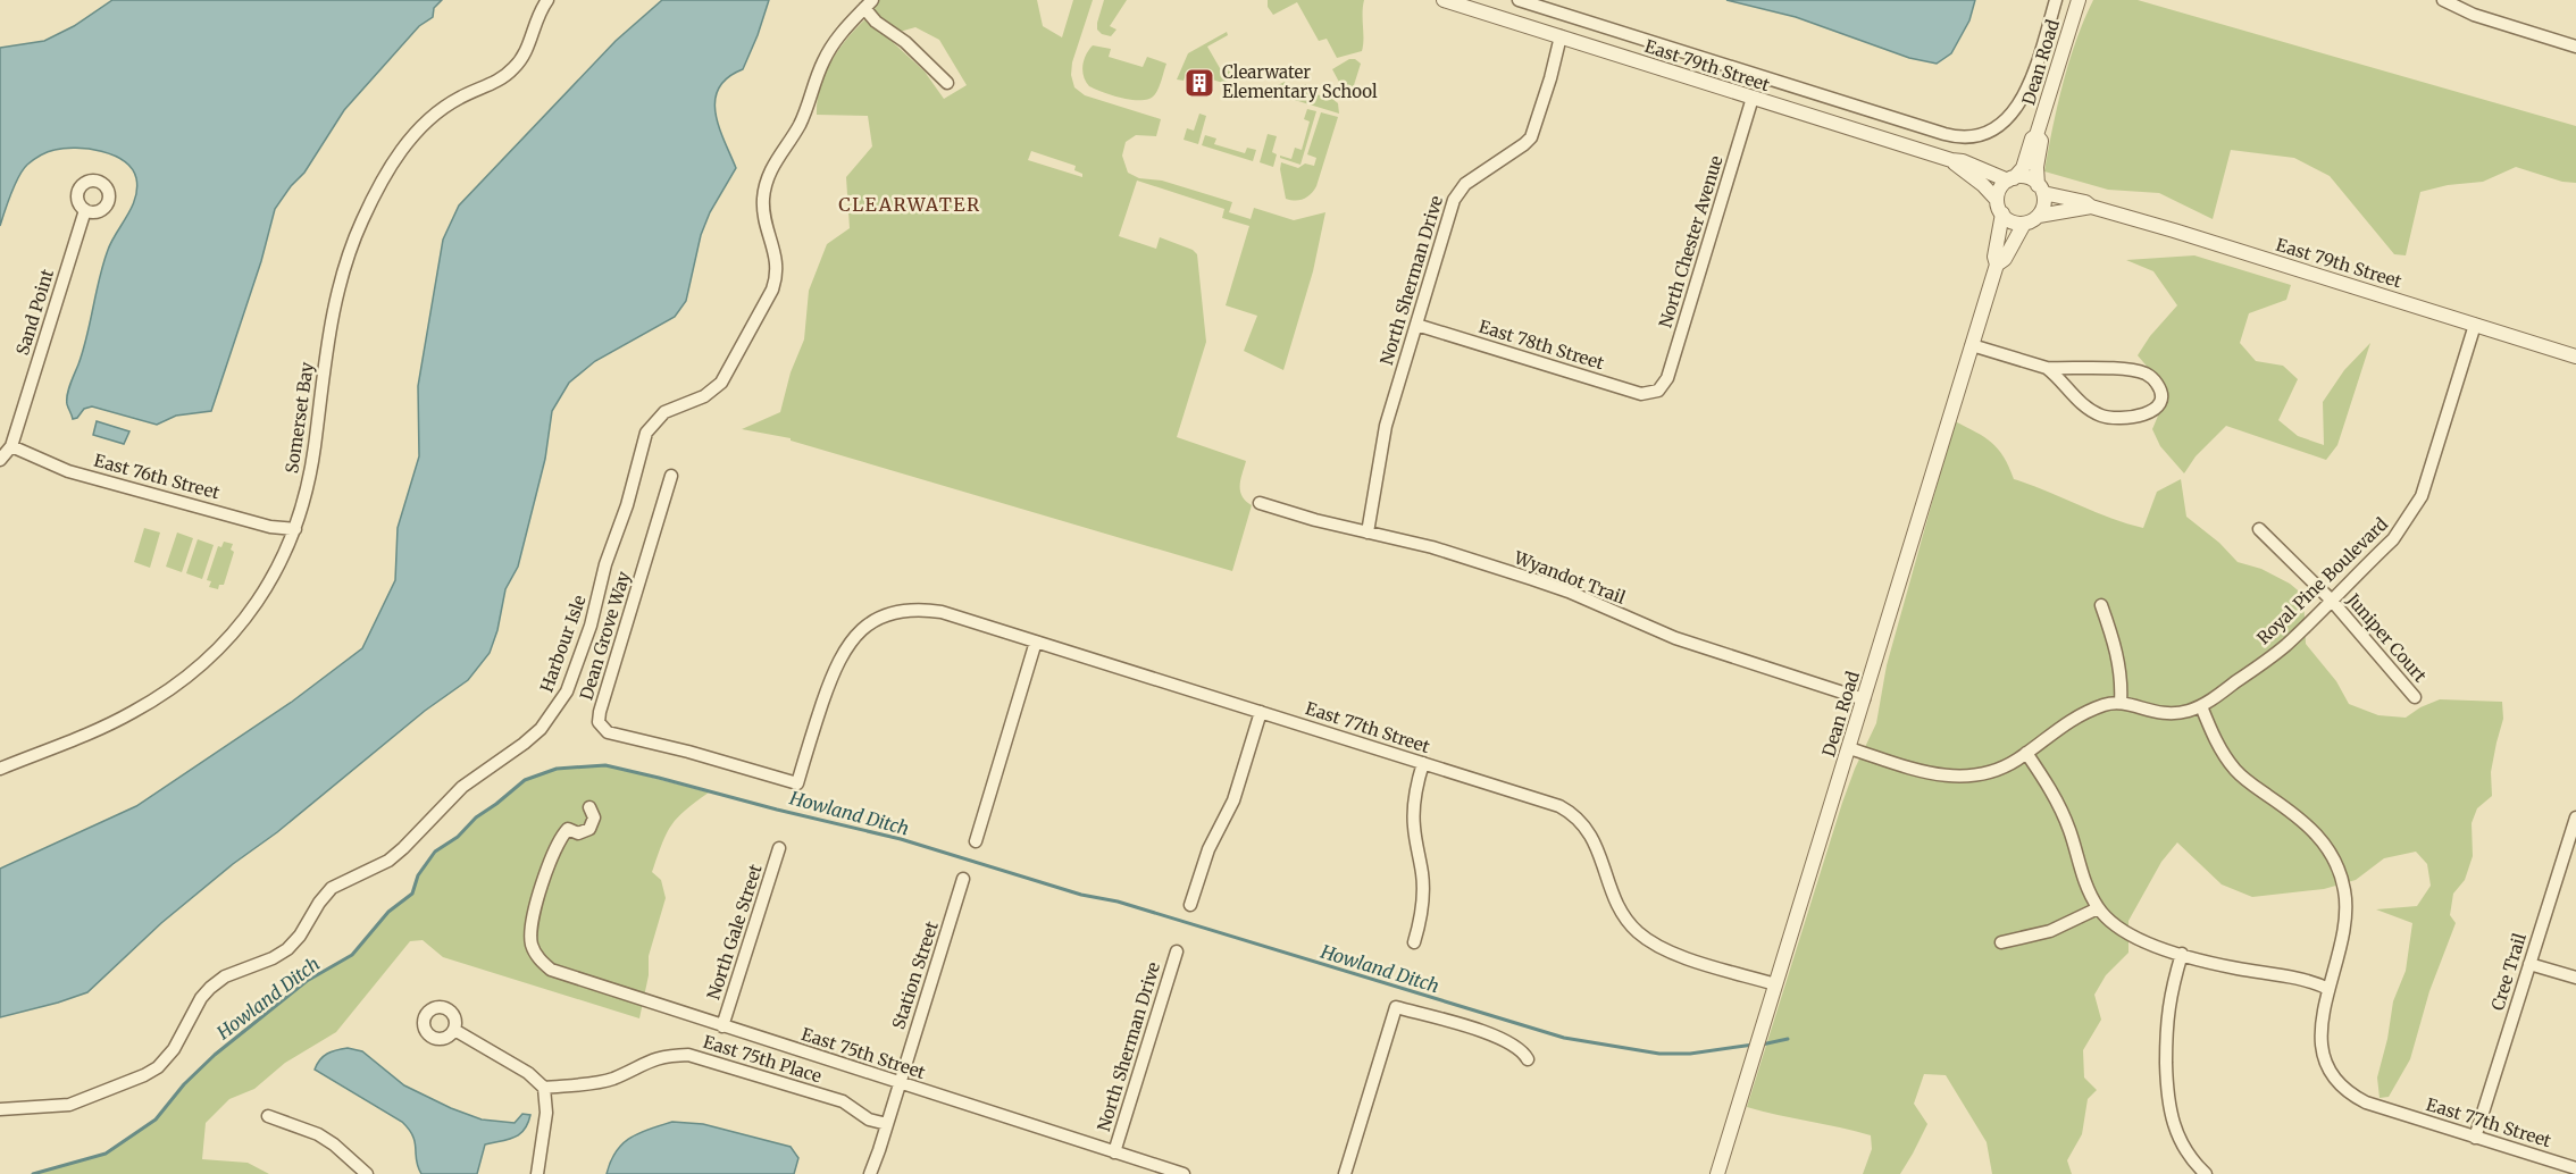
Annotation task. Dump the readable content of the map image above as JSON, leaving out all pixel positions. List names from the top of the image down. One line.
{"streets":{"street":["Dean Road","East 79th Street","North Chester Avenue","North Sherman Drive","Sand Point","East 78th Street","Somerset Bay","East 76th Street","Wyandot Trail","Royal Pine Boulevard","Dean Grove Way","Juniper Court","Harbour Isle","East 77th Street","North Gale Street","Cree Trail","Station Street","East 75th Street","East 75th Place"]},"crossings":[["Dean Road","East 79th Street"],["Dean Road","Wyandot Trail"],["Dean Road","East 77th Street"],["East 79th Street","North Chester Avenue"],["East 79th Street","North Sherman Drive"],["East 79th Street","Royal Pine Boulevard"],["North Chester Avenue","East 78th Street"],["North Sherman Drive","East 78th Street"],["North Sherman Drive","Wyandot Trail"],["North Sherman Drive","East 75th Street"],["Sand Point","East 76th Street"],["Somerset Bay","East 76th Street"],["Royal Pine Boulevard","Juniper Court"],["Royal Pine Boulevard","East 77th Street"],["Dean Grove Way","East 77th Street"],["East 77th Street","Cree Trail"],["North Gale Street","East 75th Street"],["Station Street","East 75th Street"],["Station Street","East 75th Place"]],"districts":["CLEARWATER"],"water":["Howland Ditch"],"places":{"building":["Clearwater Elementary School"]}}
